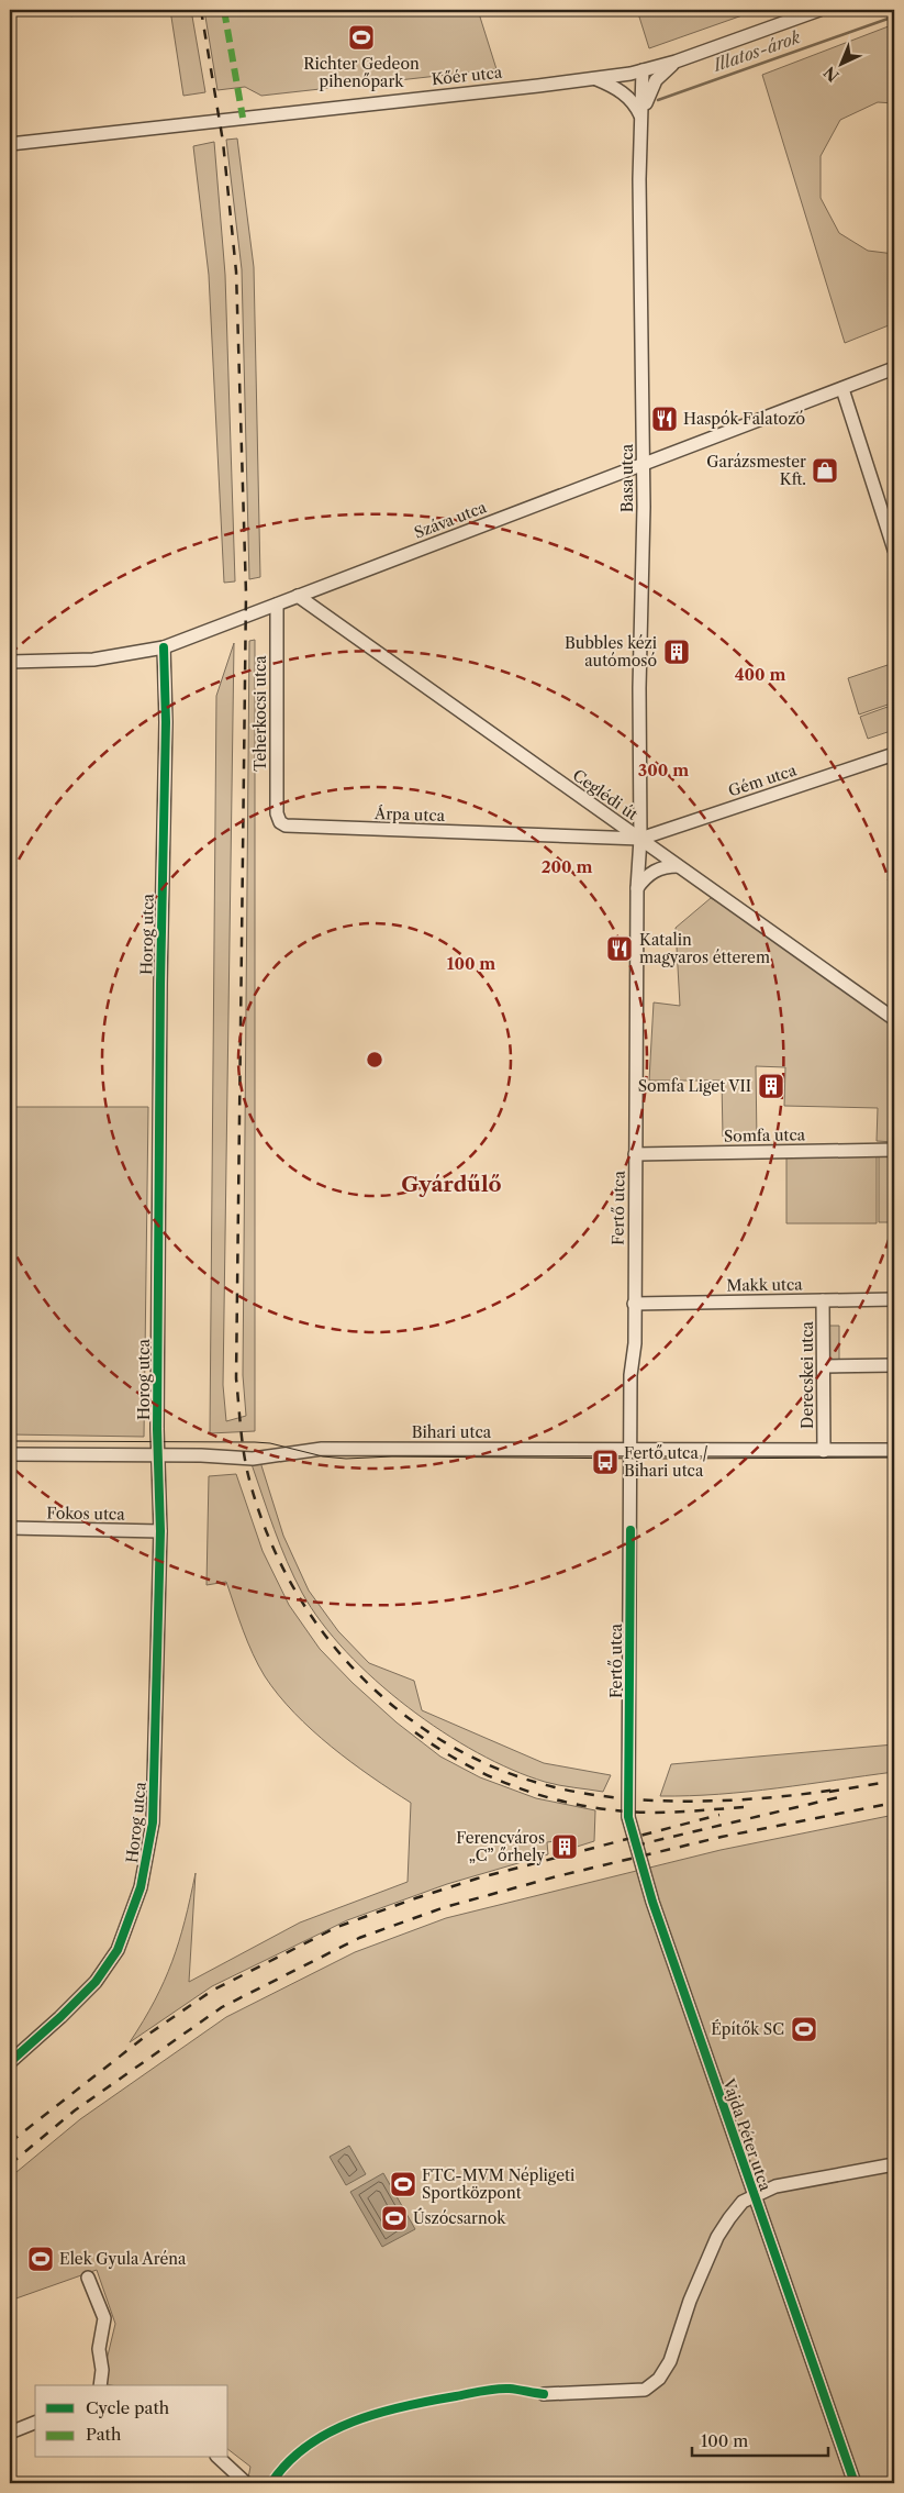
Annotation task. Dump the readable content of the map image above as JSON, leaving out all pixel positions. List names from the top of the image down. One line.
{"streets":{"street":["Kőér utca","Basa utca","Száva utca","Teherkocsi utca","Gém utca","Ceglédi út","Árpa utca","Horog utca","Somfa utca","Fertő utca","Makk utca","Derecskei utca","Bihari utca","Fokos utca","Vajda Péter utca"]},"crossings":[["Kőér utca","Basa utca"],["Basa utca","Száva utca"],["Basa utca","Gém utca"],["Basa utca","Ceglédi út"],["Basa utca","Árpa utca"],["Basa utca","Fertő utca"],["Száva utca","Teherkocsi utca"],["Száva utca","Ceglédi út"],["Száva utca","Horog utca"],["Teherkocsi utca","Árpa utca"],["Gém utca","Ceglédi út"],["Gém utca","Árpa utca"],["Ceglédi út","Árpa utca"],["Horog utca","Bihari utca"],["Horog utca","Fokos utca"],["Somfa utca","Fertő utca"],["Fertő utca","Makk utca"],["Fertő utca","Bihari utca"],["Fertő utca","Vajda Péter utca"],["Makk utca","Derecskei utca"],["Derecskei utca","Bihari utca"]],"districts":["Gyárdűlő"],"water":["Illatos-árok"],"places":{"sports":["Richter Gedeon pihenőpark","Építők SC","FTC-MVM Népligeti Sportközpont","Úszócsarnok","Elek Gyula Aréna"],"restaurant":["Haspók Falatozó","Katalin magyaros étterem"],"shop":["Garázsmester Kft."],"building":["Bubbles kézi autómosó","Somfa Liget VII","Ferencváros „C” őrhely"],"bus stop":["Fertő utca / Bihari utca"]},"legend":["Cycle path","Path"],"scale_bar":"100 m","north":"bottom left","rings":["400 m","300 m","200 m","100 m"]}
